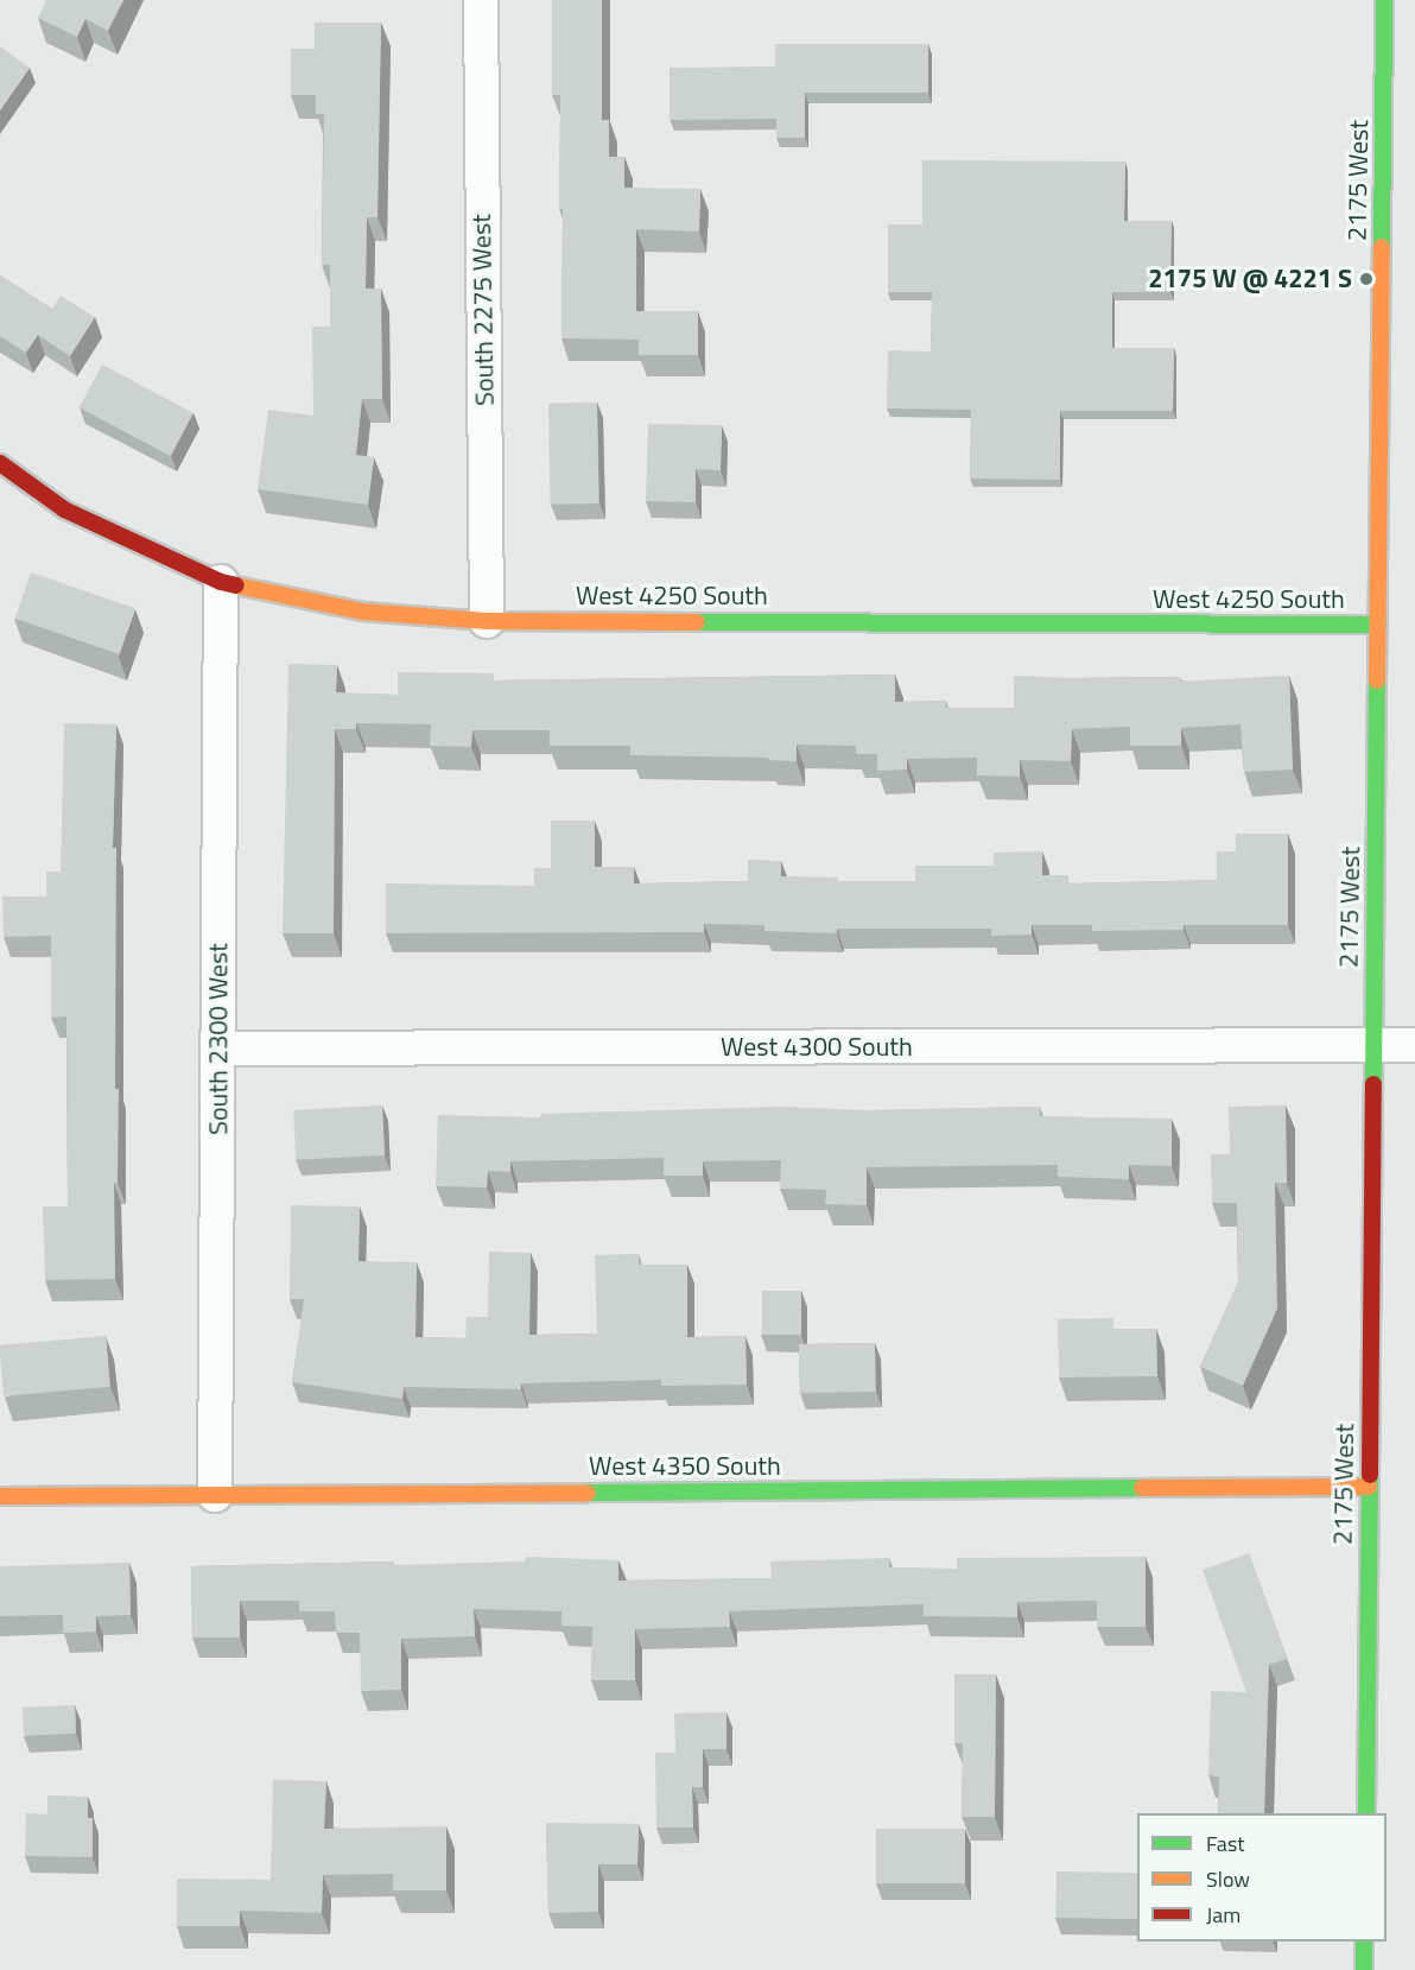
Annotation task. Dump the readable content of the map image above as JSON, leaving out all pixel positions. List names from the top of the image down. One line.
{"streets":{"street":["2175 West","South 2275 West","West 4250 South","South 2300 West","West 4300 South","West 4350 South"]},"crossings":[["2175 West","West 4250 South"],["2175 West","West 4300 South"],["2175 West","West 4350 South"],["South 2275 West","West 4250 South"],["West 4250 South","South 2300 West"],["South 2300 West","West 4300 South"],["South 2300 West","West 4350 South"]],"places":["2175 W @ 4221 S"],"legend":["Fast","Slow","Jam"]}
